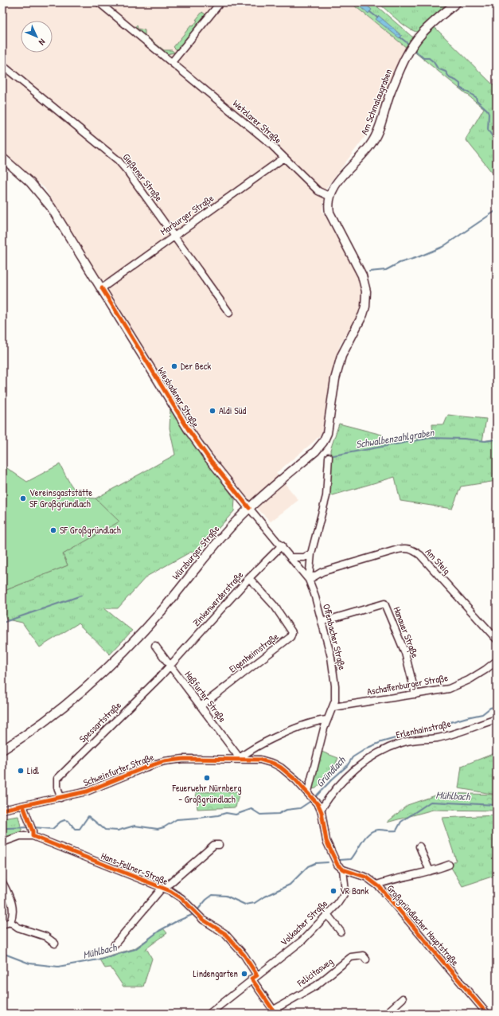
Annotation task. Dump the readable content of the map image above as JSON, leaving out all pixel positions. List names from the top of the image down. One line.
{"streets":{"main road":["Am Schmalaugraben","Wiesbadener Straße","Würzburger Straße"],"street":["Wetzlarer Straße","Gießener Straße","Marburger Straße","Am Steig","Zinkenwerderstraße","Hanauer Straße","Offenbacher Straße","Eigenheimstraße","Aschaffenburger Straße","Haßfurter Straße","Spessartstraße","Erlenhainstraße","Schweinfurter Straße","Hans-Fellner-Straße","Volkacher Straße","Großgründlacher Hauptstraße","Felicitasweg"]},"crossings":[["Am Schmalaugraben","Wetzlarer Straße"],["Am Schmalaugraben","Würzburger Straße"],["Wetzlarer Straße","Marburger Straße"],["Wetzlarer Straße","Würzburger Straße"],["Gießener Straße","Marburger Straße"],["Marburger Straße","Wiesbadener Straße"],["Wiesbadener Straße","Würzburger Straße"],["Wiesbadener Straße","Am Steig"],["Wiesbadener Straße","Zinkenwerderstraße"],["Wiesbadener Straße","Offenbacher Straße"],["Am Steig","Offenbacher Straße"],["Zinkenwerderstraße","Eigenheimstraße"],["Zinkenwerderstraße","Haßfurter Straße"],["Zinkenwerderstraße","Spessartstraße"],["Hanauer Straße","Offenbacher Straße"],["Hanauer Straße","Aschaffenburger Straße"],["Offenbacher Straße","Aschaffenburger Straße"],["Offenbacher Straße","Schweinfurter Straße"],["Eigenheimstraße","Haßfurter Straße"],["Haßfurter Straße","Spessartstraße"],["Haßfurter Straße","Schweinfurter Straße"],["Spessartstraße","Schweinfurter Straße"],["Hans-Fellner-Straße","Volkacher Straße"],["Hans-Fellner-Straße","Felicitasweg"],["Volkacher Straße","Großgründlacher Hauptstraße"]],"water":["Schwalbenzahlgraben","Gründlach","Mühlbach"],"places":["Der Beck","Aldi Süd","Vereinsgaststätte SF Großgründlach","SF Großgründlach","Lidl","Feuerwehr Nürnberg - Großgründlach","VR Bank","Lindengarten"],"north":"bottom right"}
